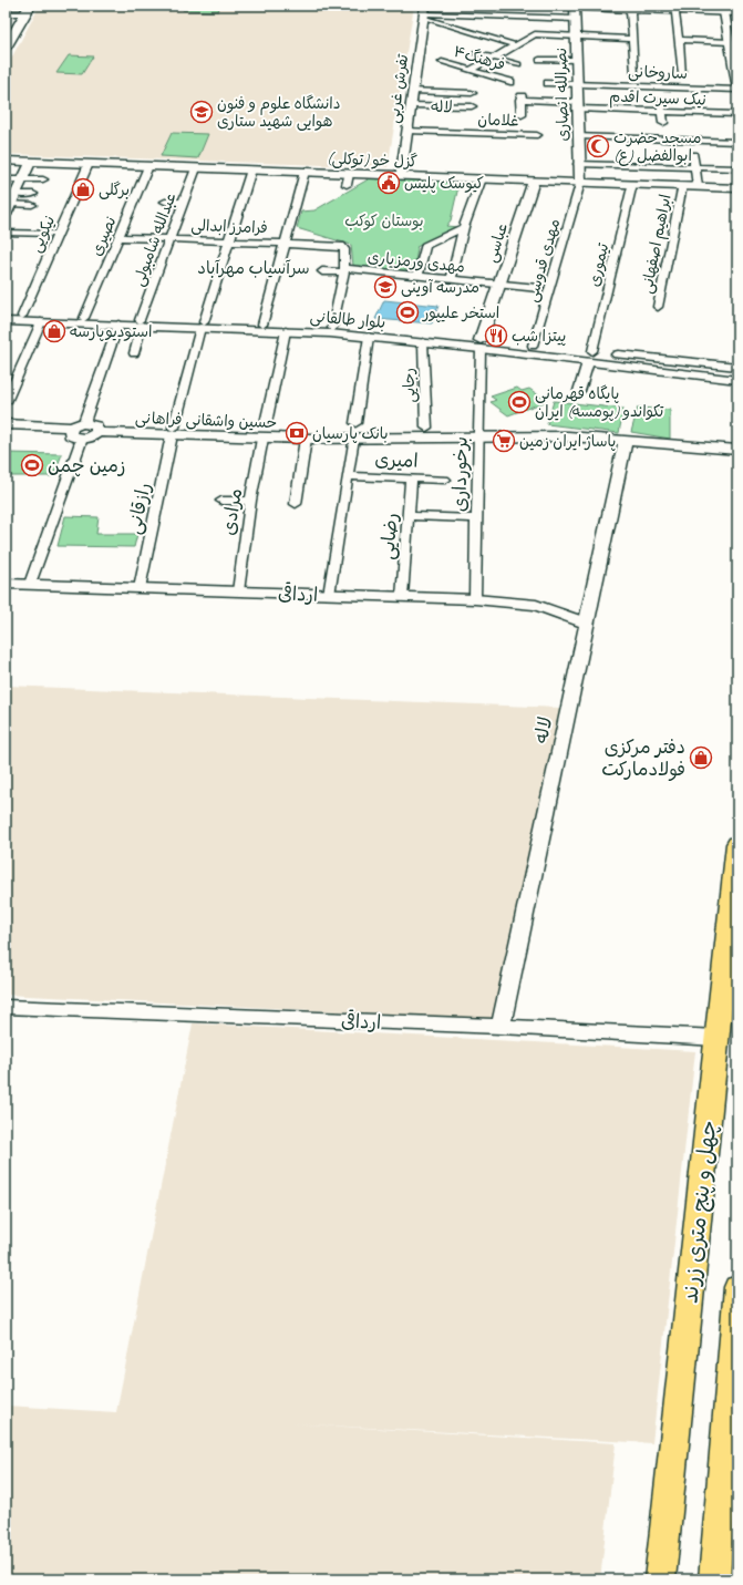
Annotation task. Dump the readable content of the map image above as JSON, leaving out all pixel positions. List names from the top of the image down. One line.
{"streets":{"main road":["چهل و پنج متری زرند"],"street":["فرهنگ۴","ساروخانی","تفرش غربی","نصرالله انصاری","نیک سیرت اقدم","لاله","غلامان","گزل خو (توکلی)","فرامرز ابدالی","نیکویی","نصیری","عبدالله شامبولی","عباسی","ابراهیم اصفهانی","مهدی قدوسی","مهدی ورمزیاری","تیموری","بلوار طالقانی","رجایی","حسین واشقانی فراهانی","امیری","برخورداری","رازقانی","مرادی","رضایی","ارداقی"]},"crossings":[["ساروخانی","نصرالله انصاری"],["تفرش غربی","لاله"],["تفرش غربی","غلامان"],["تفرش غربی","گزل خو (توکلی)"],["نصرالله انصاری","نیک سیرت اقدم"],["نصرالله انصاری","گزل خو (توکلی)"],["نصرالله انصاری","مهدی قدوسی"],["لاله","حسین واشقانی فراهانی"],["لاله","ارداقی"],["گزل خو (توکلی)","نیکویی"],["گزل خو (توکلی)","نصیری"],["گزل خو (توکلی)","عبدالله شامبولی"],["گزل خو (توکلی)","عباسی"],["گزل خو (توکلی)","ابراهیم اصفهانی"],["گزل خو (توکلی)","مهدی قدوسی"],["گزل خو (توکلی)","تیموری"],["گزل خو (توکلی)","رازقانی"],["فرامرز ابدالی","نصیری"],["فرامرز ابدالی","عبدالله شامبولی"],["فرامرز ابدالی","مهدی ورمزیاری"],["فرامرز ابدالی","رازقانی"],["نیکویی","بلوار طالقانی"],["نصیری","بلوار طالقانی"],["عبدالله شامبولی","بلوار طالقانی"],["عباسی","مهدی ورمزیاری"],["عباسی","بلوار طالقانی"],["عباسی","برخورداری"],["مهدی قدوسی","بلوار طالقانی"],["تیموری","بلوار طالقانی"],["بلوار طالقانی","رجایی"],["بلوار طالقانی","برخورداری"],["بلوار طالقانی","رازقانی"],["حسین واشقانی فراهانی","برخورداری"],["حسین واشقانی فراهانی","رازقانی"],["حسین واشقانی فراهانی","مرادی"],["امیری","رضایی"],["برخورداری","ارداقی"],["رازقانی","ارداقی"],["مرادی","ارداقی"],["رضایی","ارداقی"],["ارداقی","چهل و پنج متری زرند"]],"districts":["سرآسیاب مهرآباد"],"parks":["بوستان کوکب"],"places":{"school or university":["دانشگاه علوم و فنون هوایی شهید ستاری","مدرسه آوینی"],"mosque":["مسجد حضرت ابوالفضل (ع)"],"public building":["کیوسک پلیس"],"shop":["برگلی","استودیوپارسه","دفتر مرکزی فولادمارکت"],"sports":["استخر علیپور","پایگاه قهرمانی تکواندو (پومسه) ایران","زمین چمن"],"restaurant":["پیتزا شب"],"bank":["بانک پارسیان"],"supermarket":["پاساژ ایران زمین"]}}
